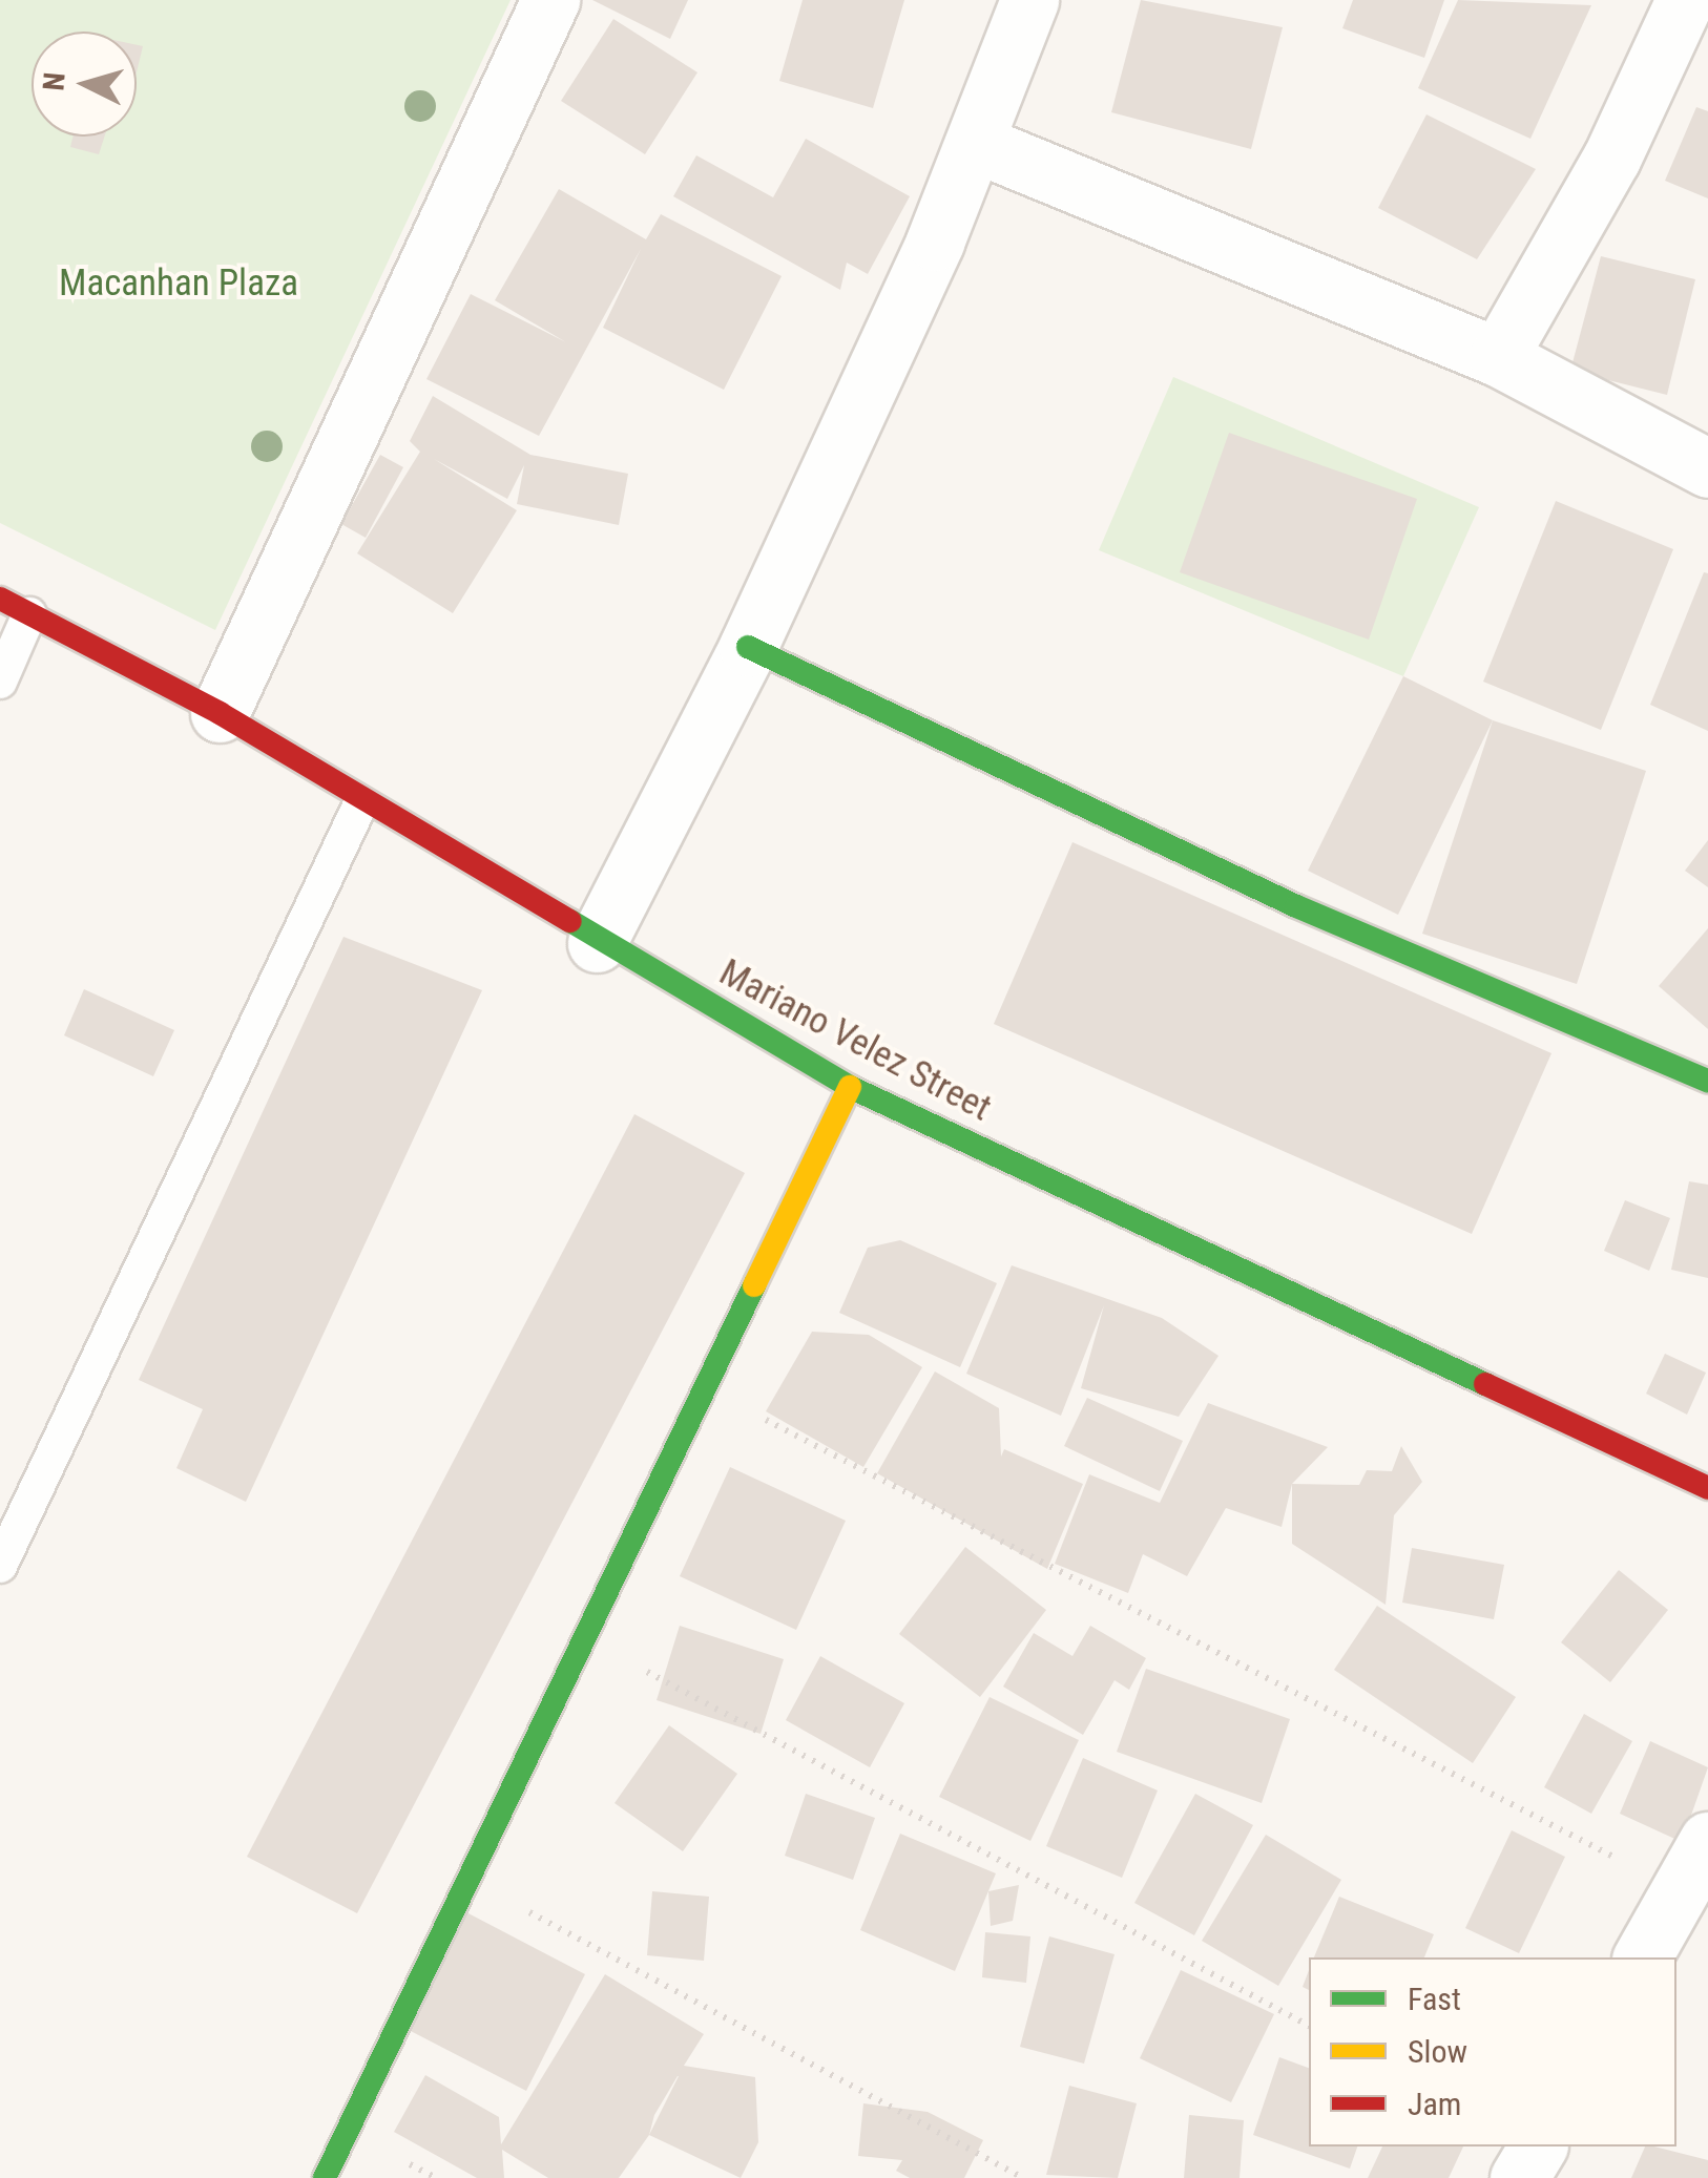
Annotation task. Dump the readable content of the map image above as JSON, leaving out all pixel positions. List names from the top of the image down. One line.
{"streets":{"street":["Mariano Velez Street"]},"parks":["Macanhan Plaza"],"legend":["Fast","Slow","Jam"],"north":"left"}
